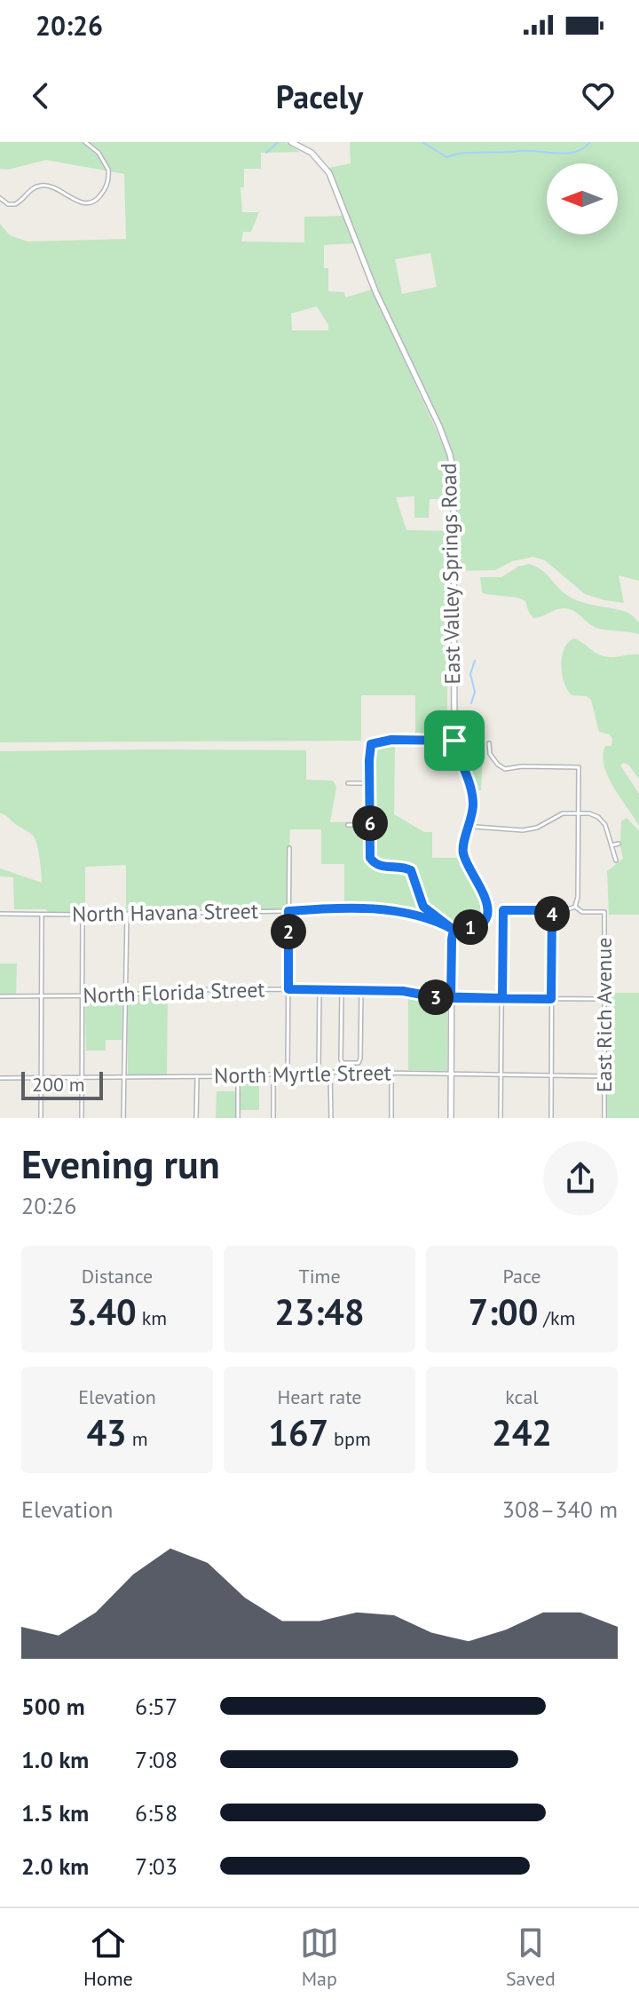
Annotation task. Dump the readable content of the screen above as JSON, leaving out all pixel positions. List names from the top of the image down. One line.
{"streets":{"street":["East Valley Springs Road","North Havana Street","North Florida Street","East Rich Avenue","North Myrtle Street"]},"crossings":[["East Valley Springs Road","North Havana Street"],["North Florida Street","East Rich Avenue"],["East Rich Avenue","North Myrtle Street"]],"scale_bar":"200 m","north":"left","page":{"status":"20:26","header":"Pacely","pins":["6","4","1","2","3"],"scale":"200 m","heading":["Evening run","20:26"],"stats":[["Distance","3.40 km"],["Time","23:48"],["Pace","7:00 /km"],["Elevation","43 m"],["Heart rate","167 bpm"],["kcal","242"]],"chart":["Elevation","308–340 m"],"list":[{"name":"500 m","note":"6:57"},{"name":"1.0 km","note":"7:08"},{"name":"1.5 km","note":"6:58"},{"name":"2.0 km","note":"7:03"}],"tabs":["Home","Map","Saved"]}}
